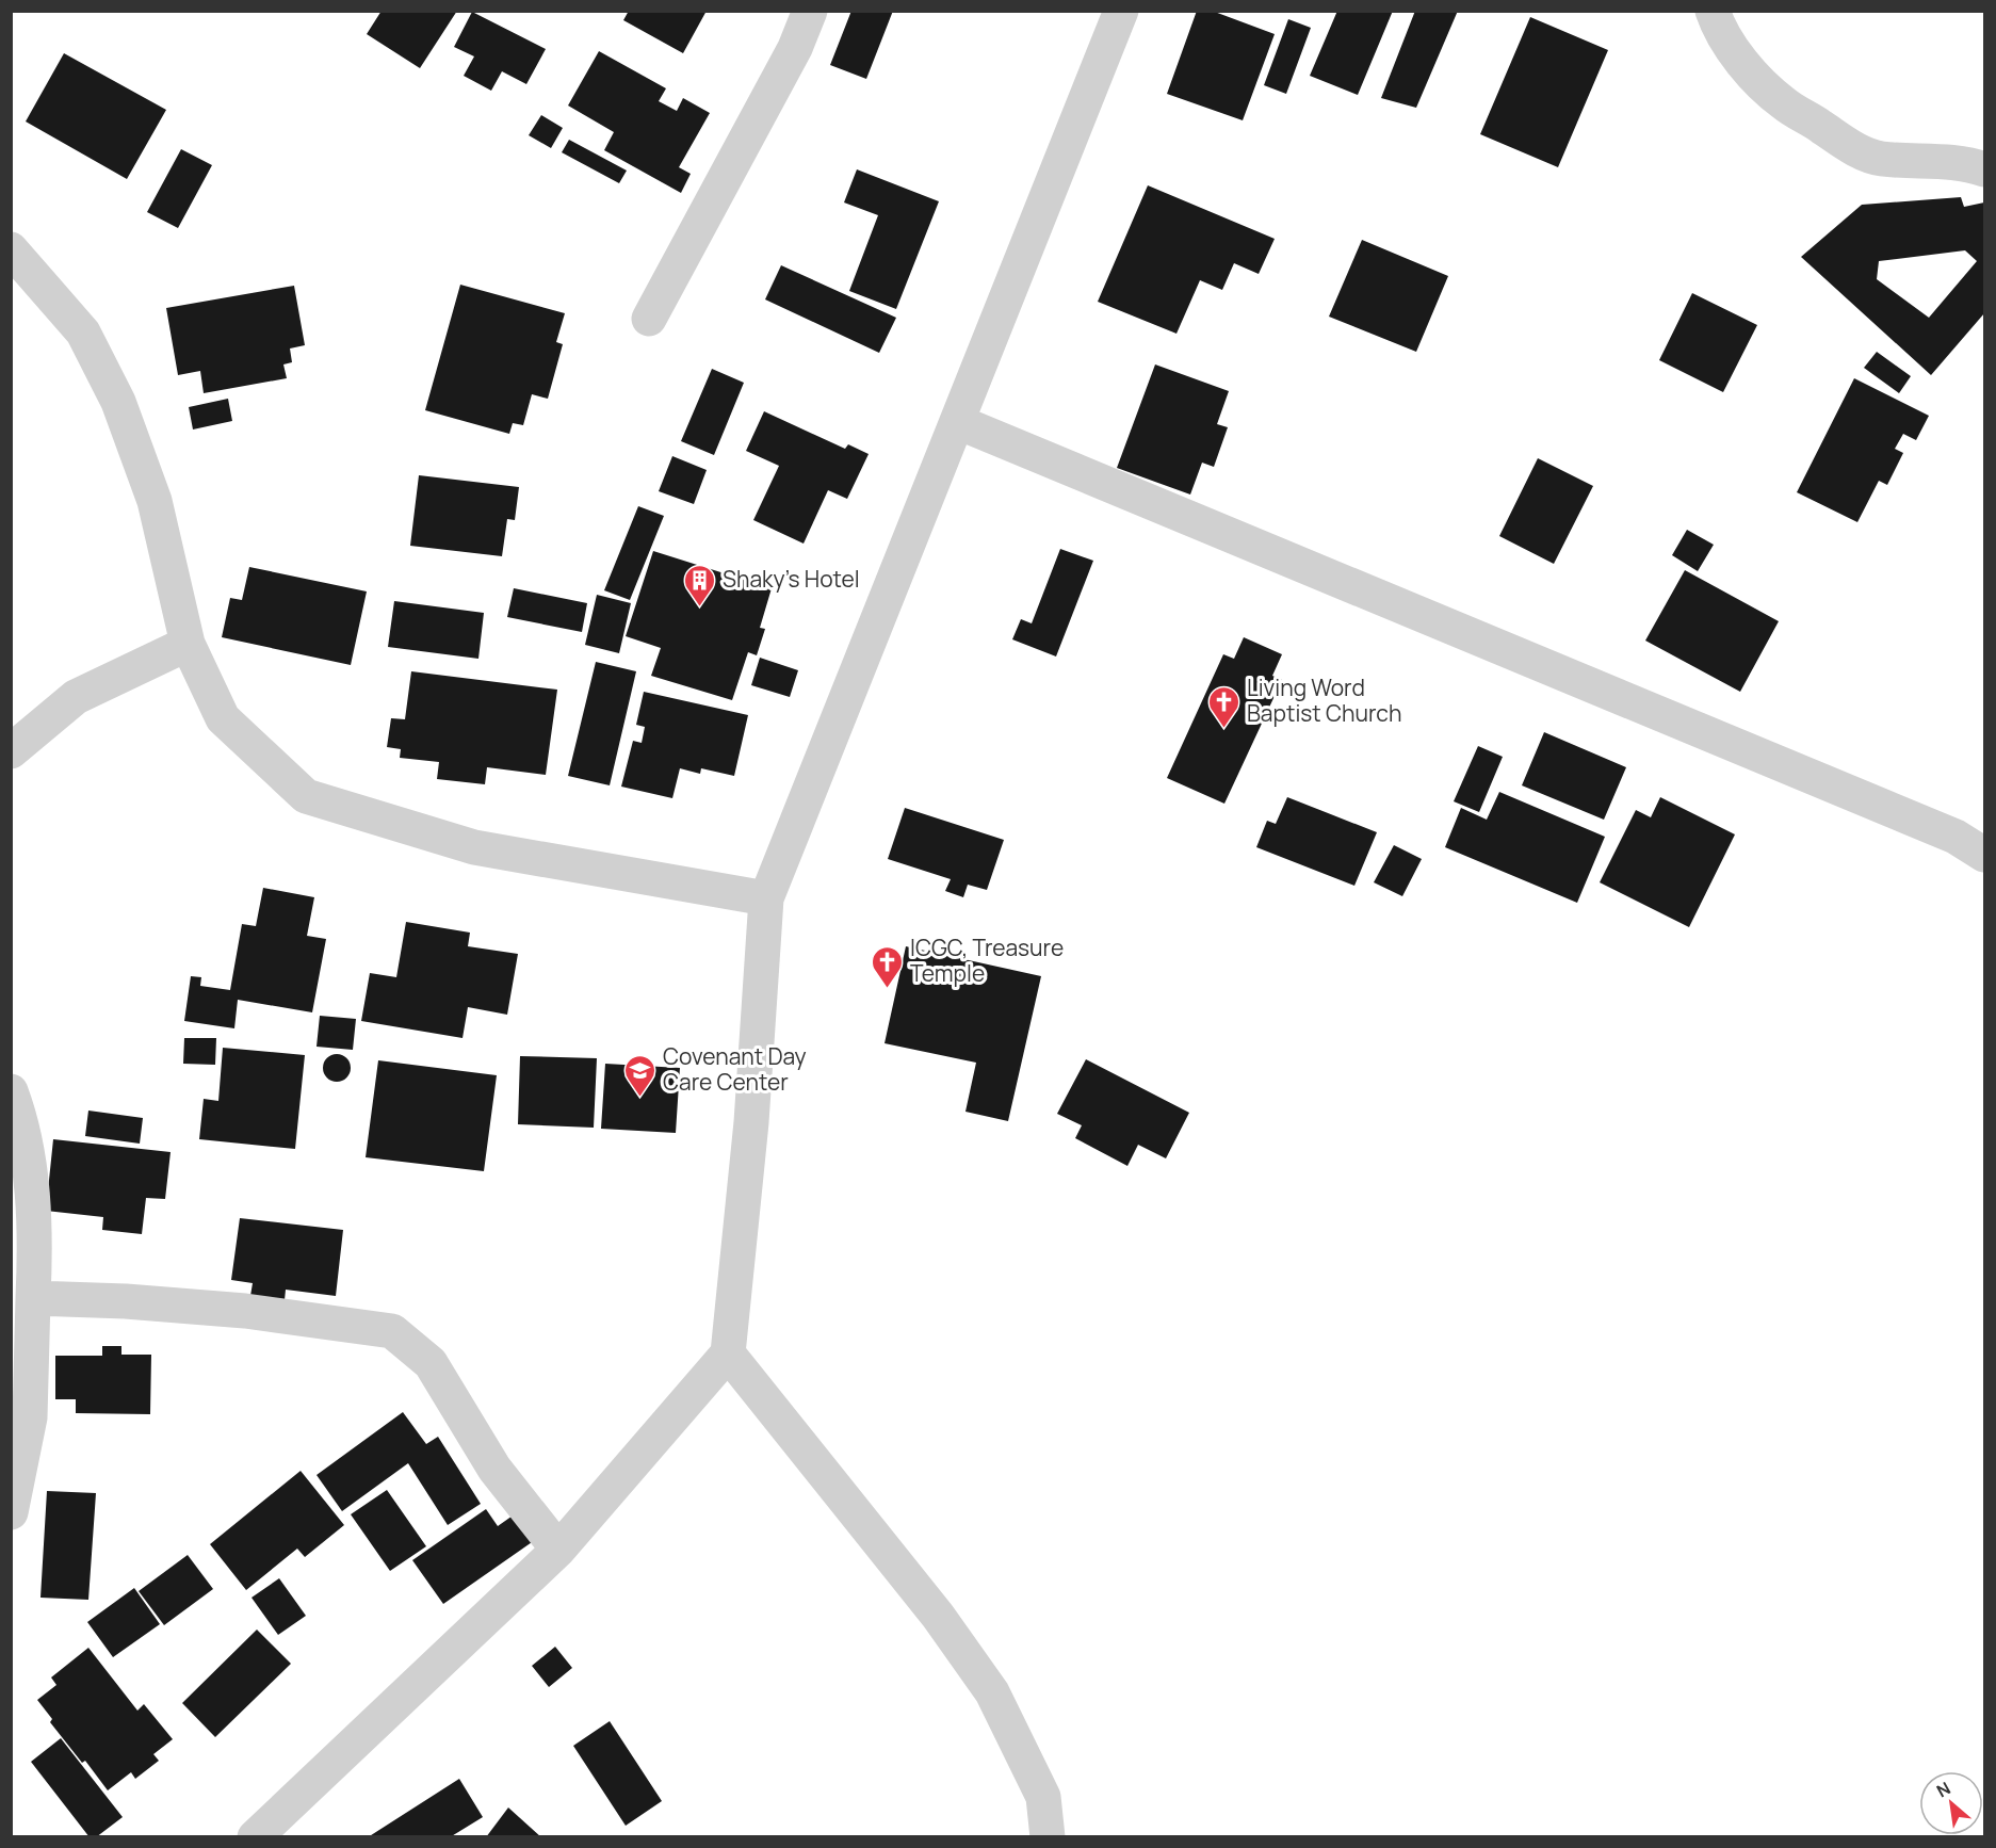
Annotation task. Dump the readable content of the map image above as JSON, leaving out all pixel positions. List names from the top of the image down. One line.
{"places":{"building":["Shaky's Hotel"],"church":["Living Word Baptist Church","ICGC, Treasure Temple"],"school or university":["Covenant Day Care Center"]},"north":"top left"}
